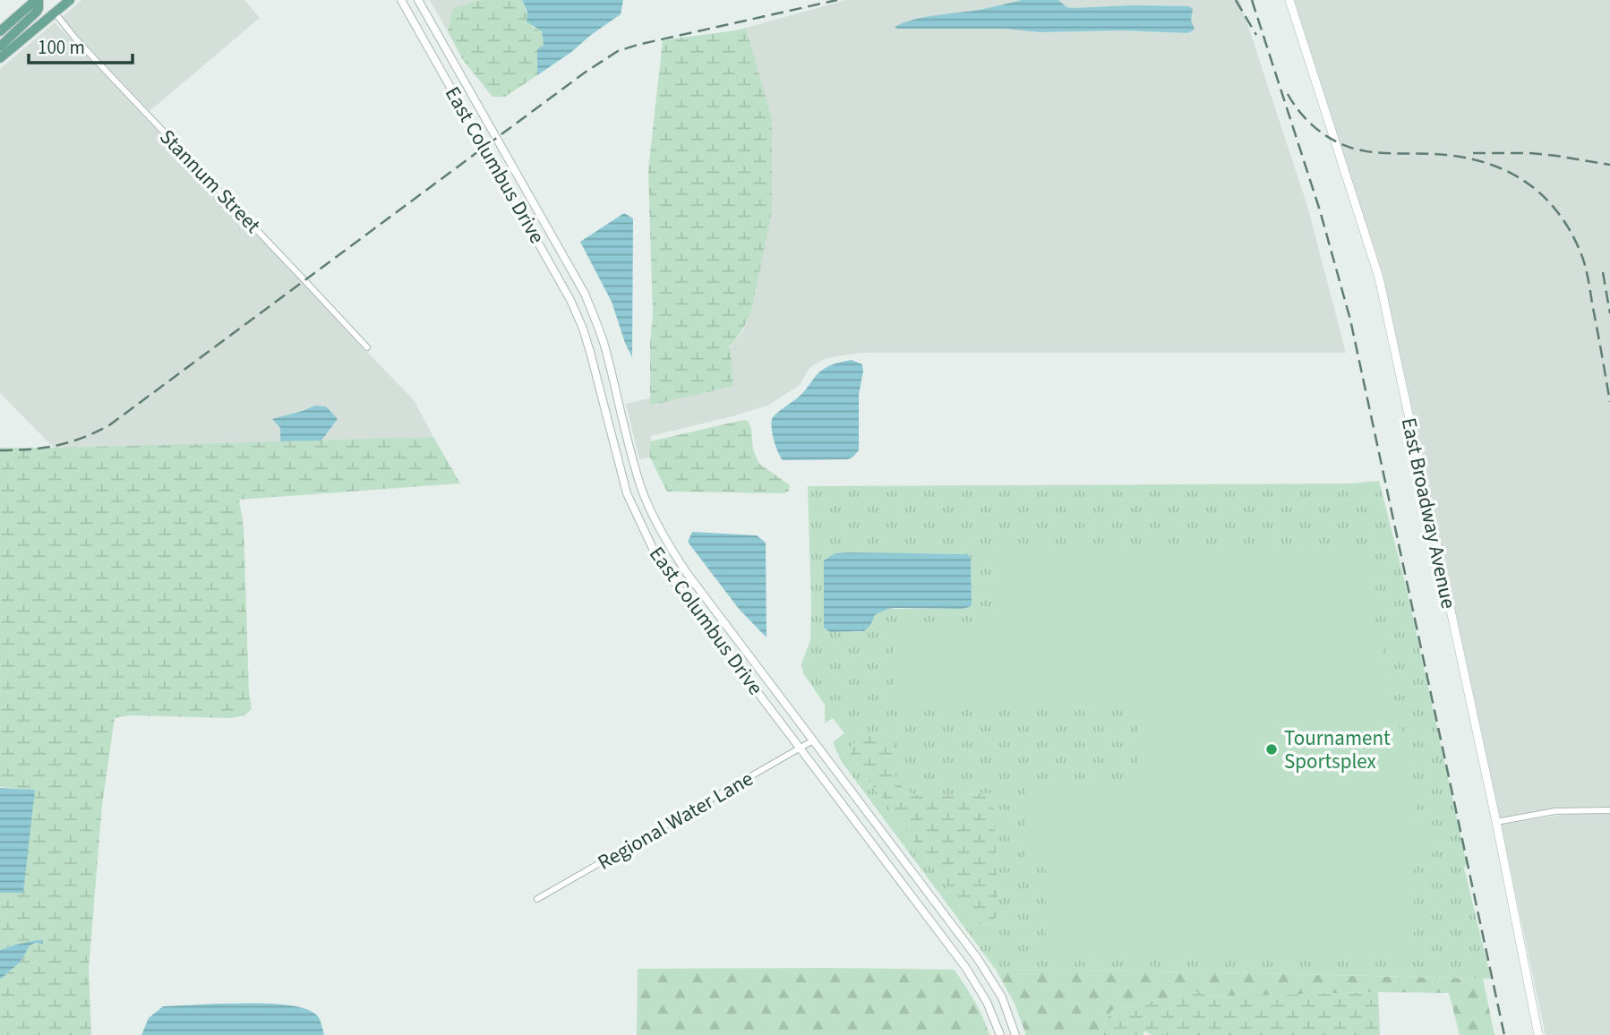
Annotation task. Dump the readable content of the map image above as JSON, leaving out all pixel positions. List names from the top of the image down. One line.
{"streets":{"main road":["East Broadway Avenue"],"street":["East Columbus Drive","Stannum Street","Regional Water Lane"]},"crossings":[["East Columbus Drive","Regional Water Lane"]],"places":["Tournament Sportsplex"],"scale_bar":"100 m"}
